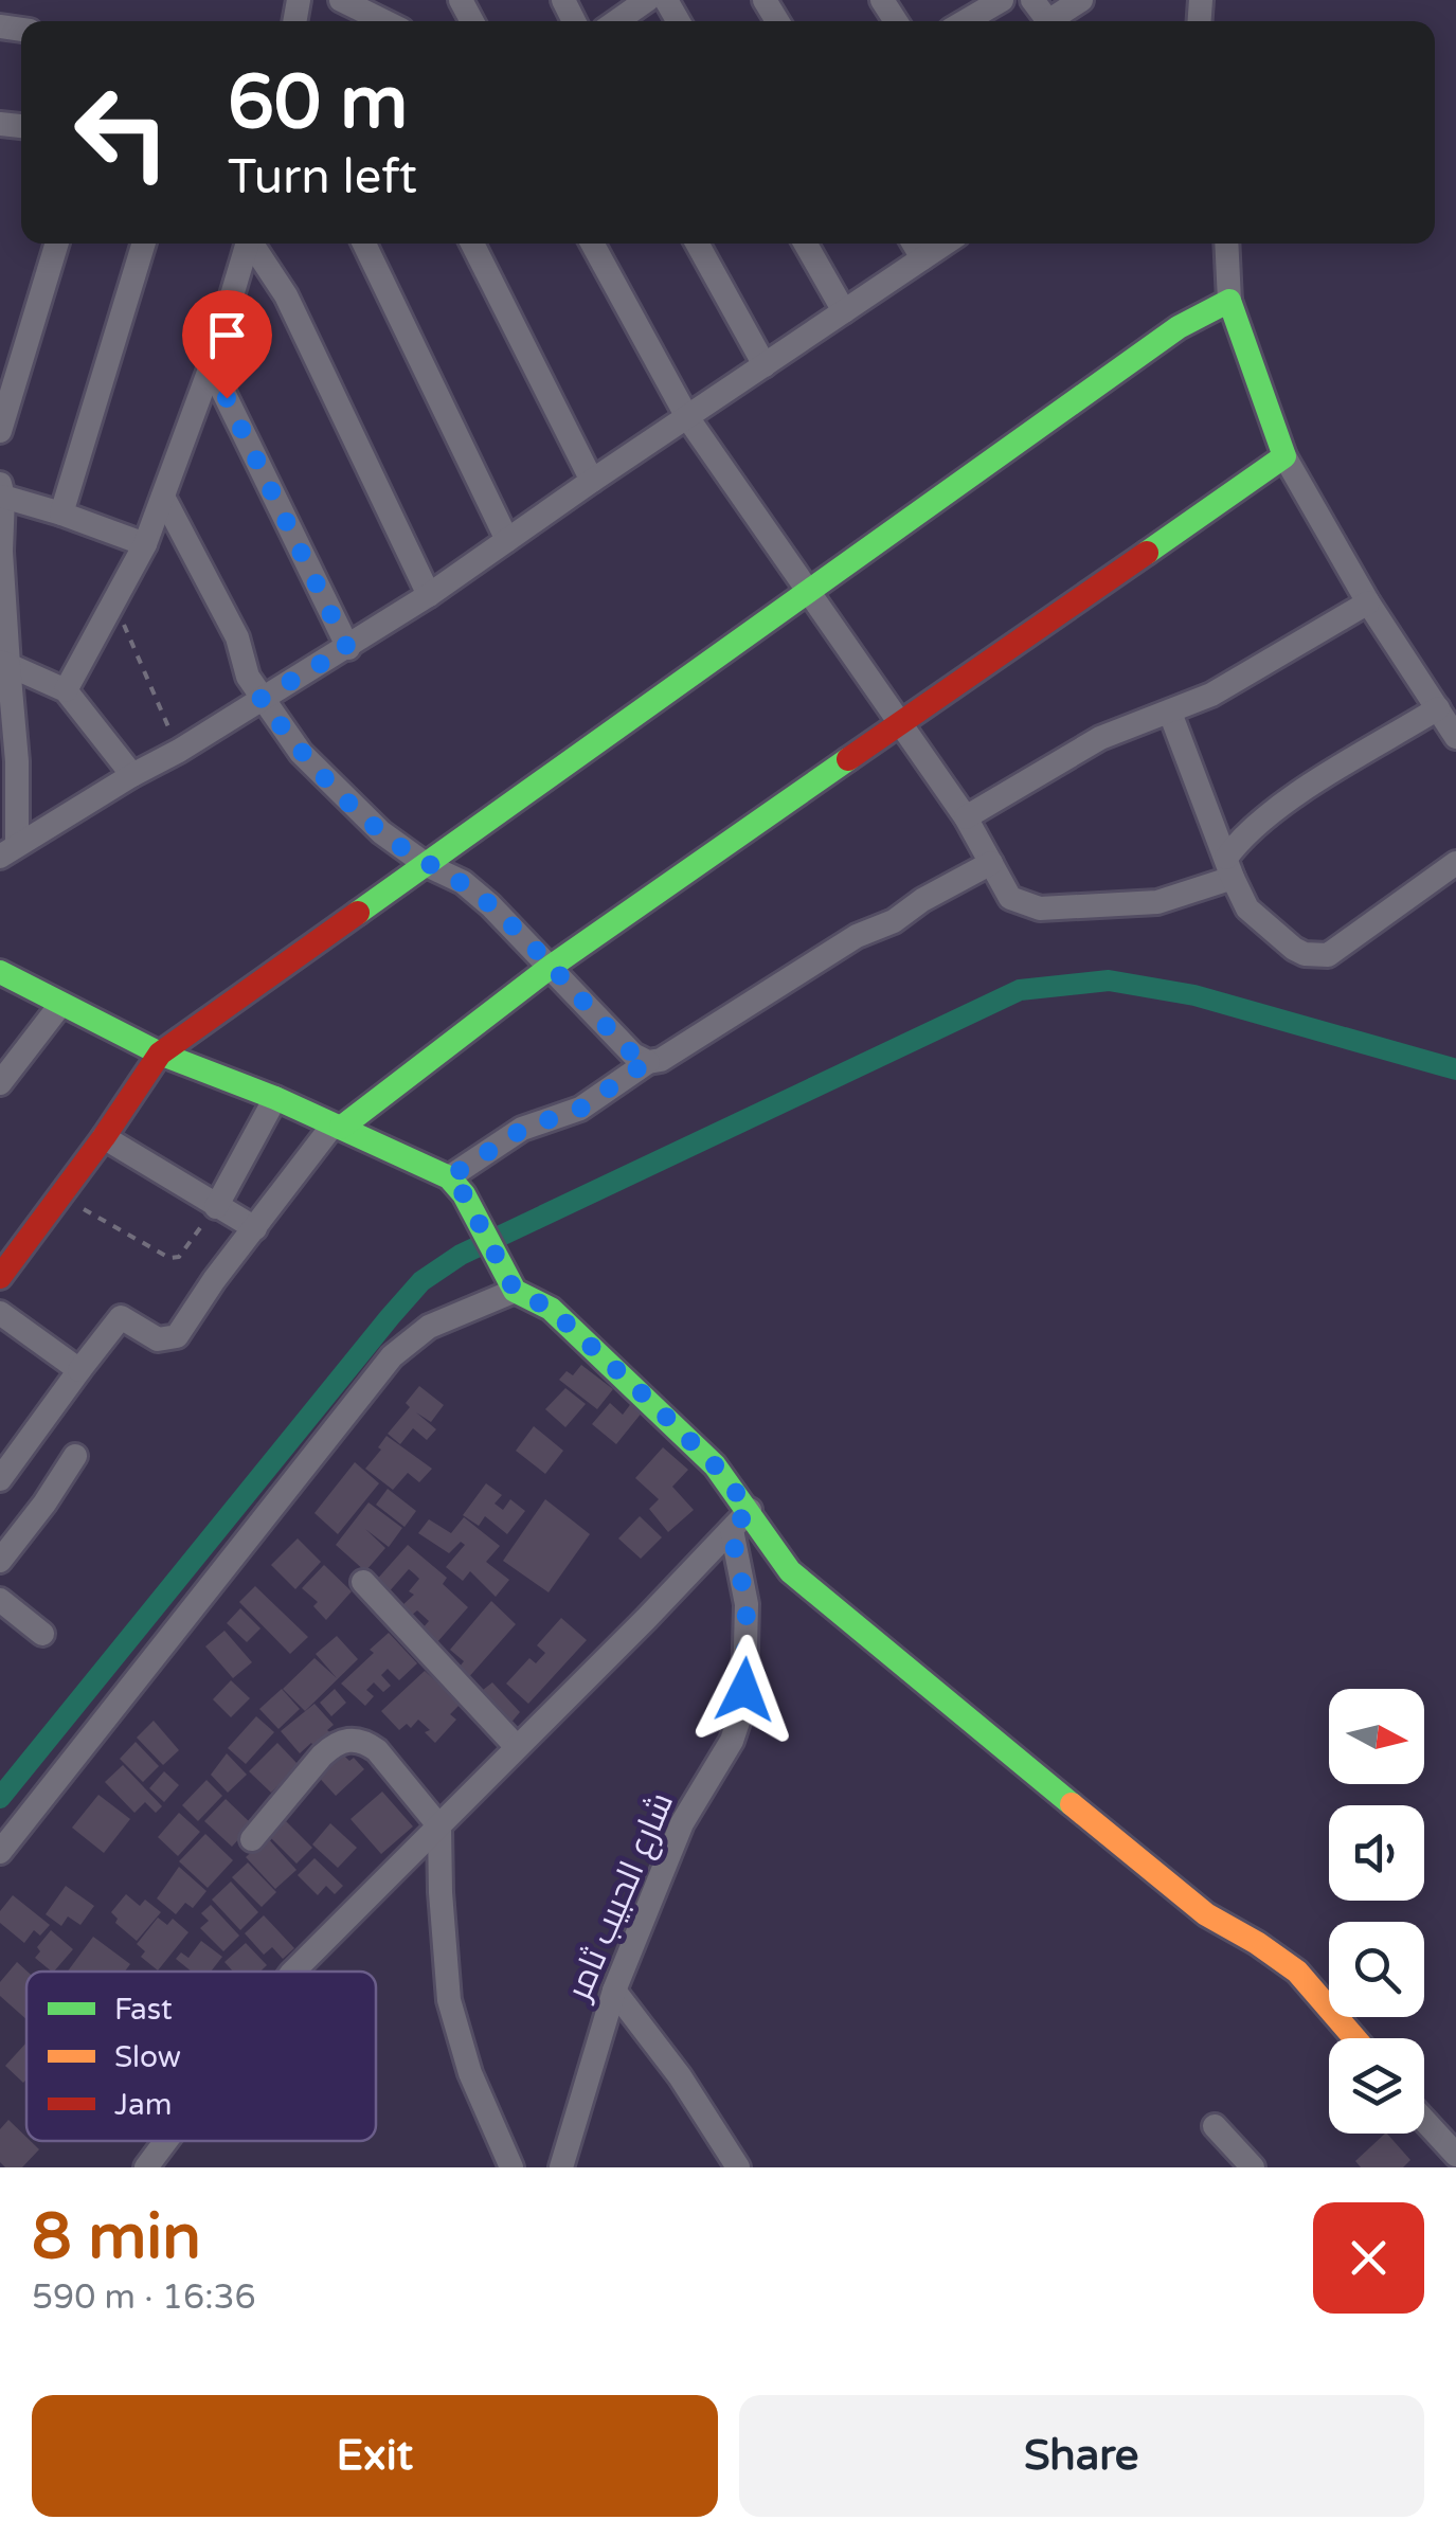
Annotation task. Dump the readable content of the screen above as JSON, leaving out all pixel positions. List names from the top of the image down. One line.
{"streets":{"street":["شارع الحبيب ثامر"]},"legend":["Fast","Slow","Jam"],"north":"right","page":{"turn":["60 m","Turn left"],"heading":["8 min","590 m · 16:36"],"buttons":["Exit","Share"]}}
